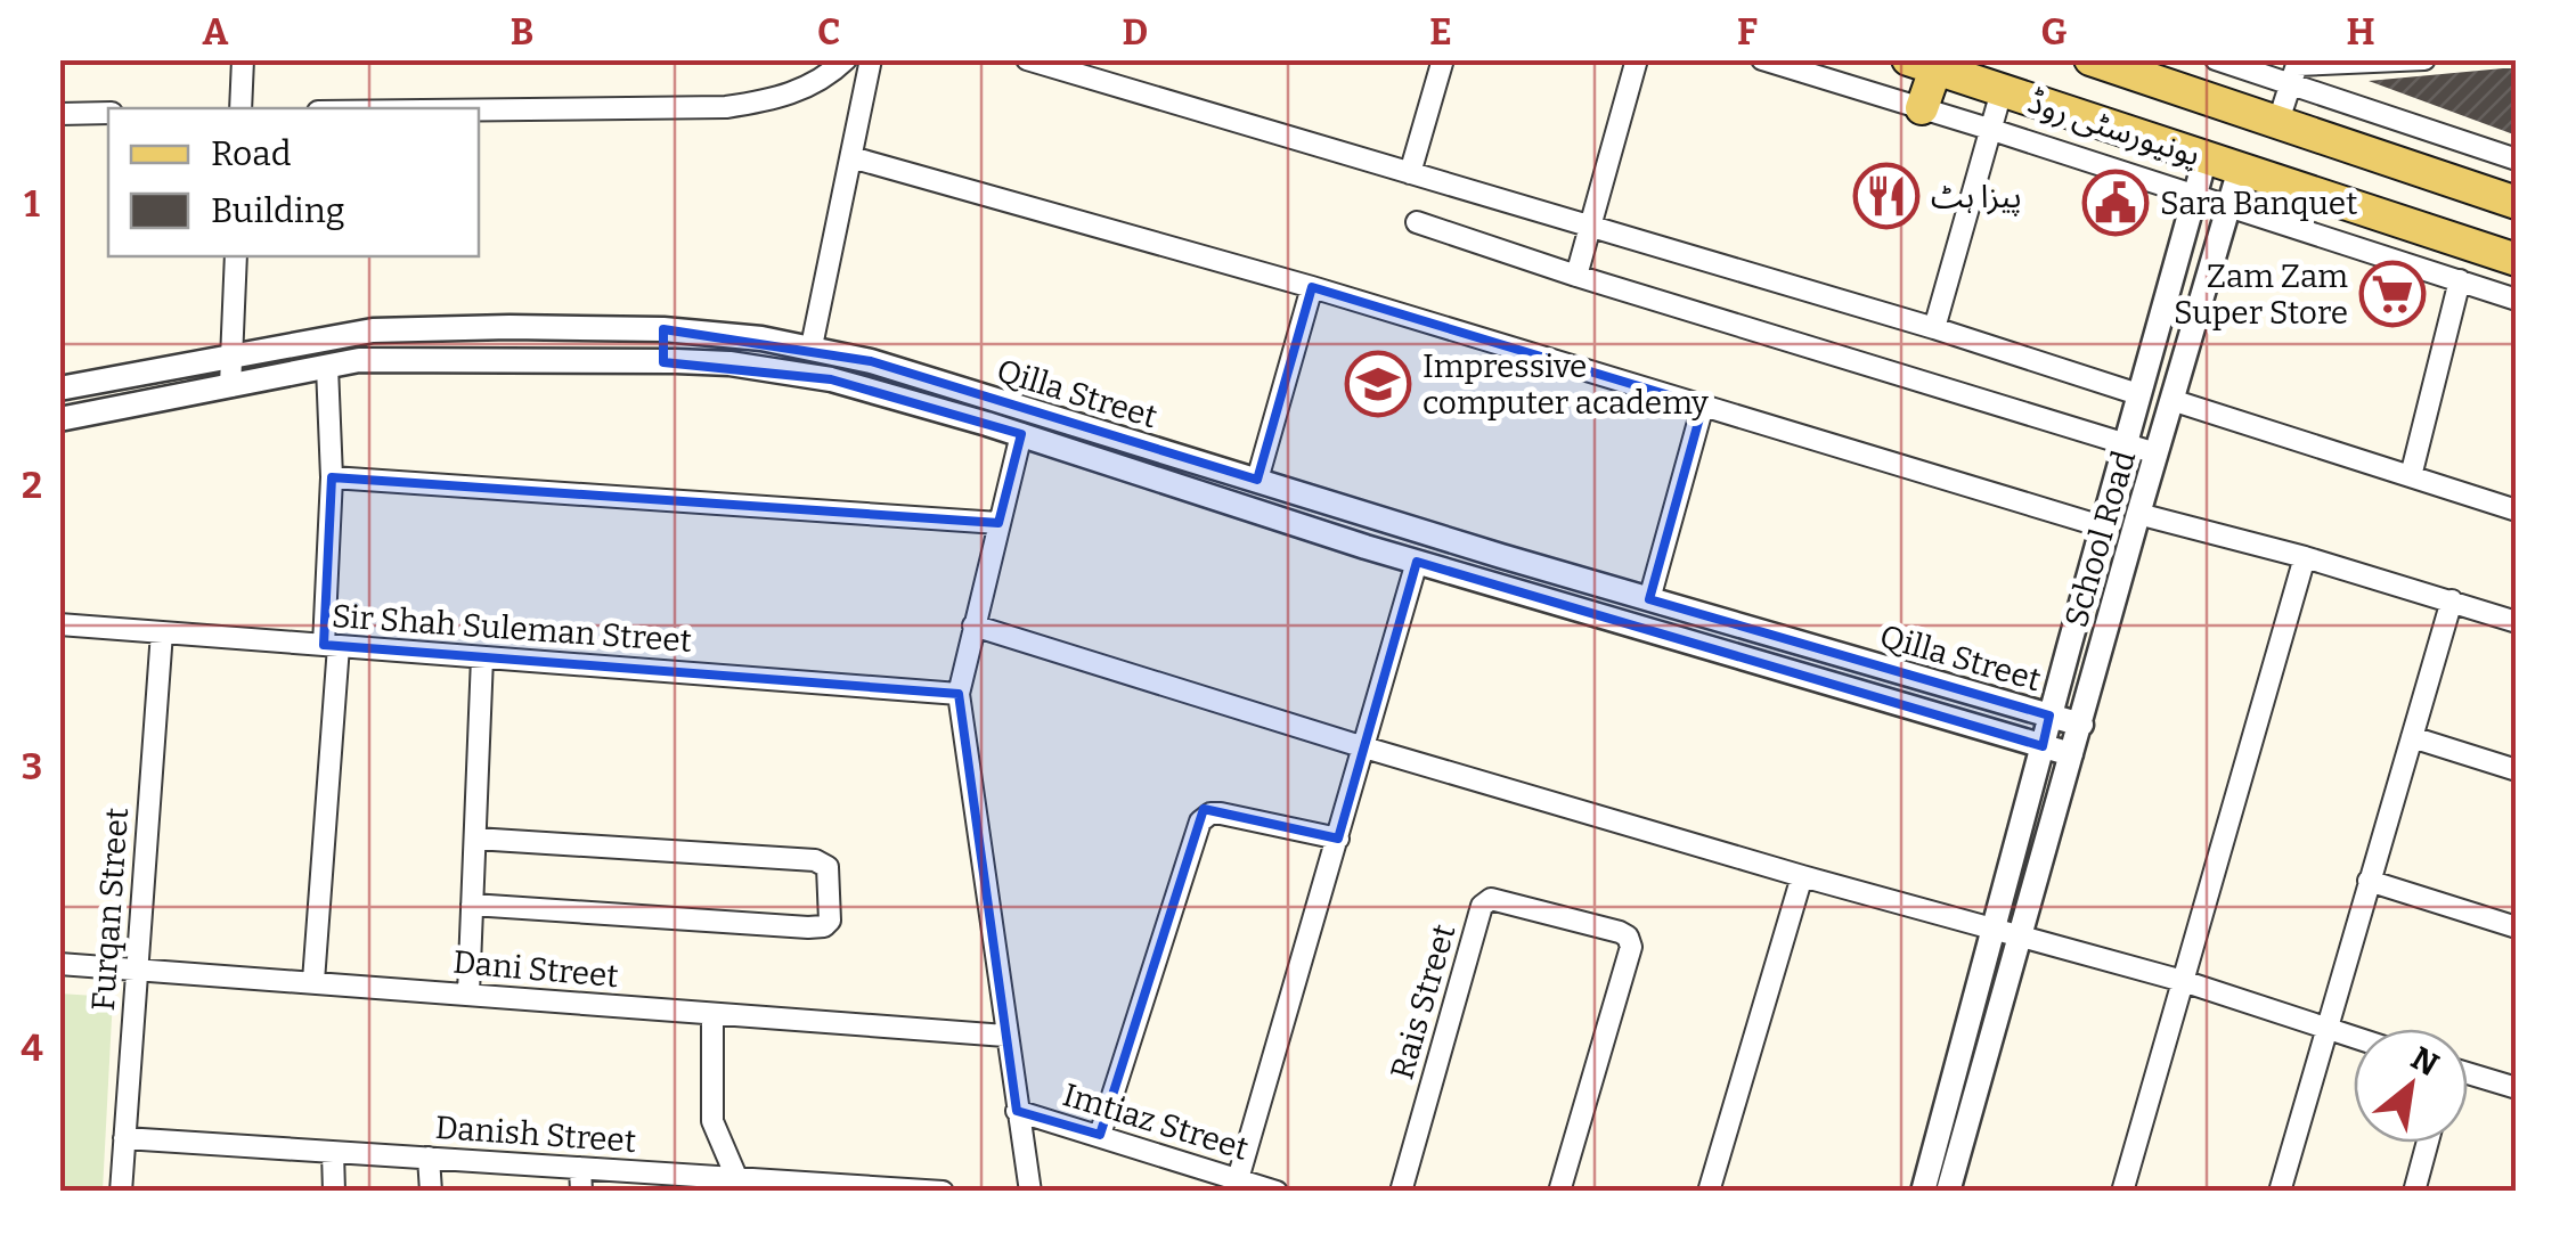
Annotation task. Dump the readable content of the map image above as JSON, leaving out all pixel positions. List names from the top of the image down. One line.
{"streets":{"main road":["یونیورسٹی روڈ"],"street":["Qilla Street","School Road","Sir Shah Suleman Street","Furqan Street","Dani Street","Rais Street","Imtiaz Street","Danish Street"]},"crossings":[["یونیورسٹی روڈ","School Road"],["Qilla Street","School Road"],["Sir Shah Suleman Street","Furqan Street"],["Furqan Street","Dani Street"],["Furqan Street","Danish Street"]],"places":{"restaurant":["پیزا ہٹ"],"public building":["Sara Banquet"],"supermarket":["Zam Zam Super Store"],"school or university":["Impressive computer academy"]},"legend":["Road","Building"],"north":"top right","grid":{"columns":["A","B","C","D","E","F","G","H"],"rows":["1","2","3","4"]}}
